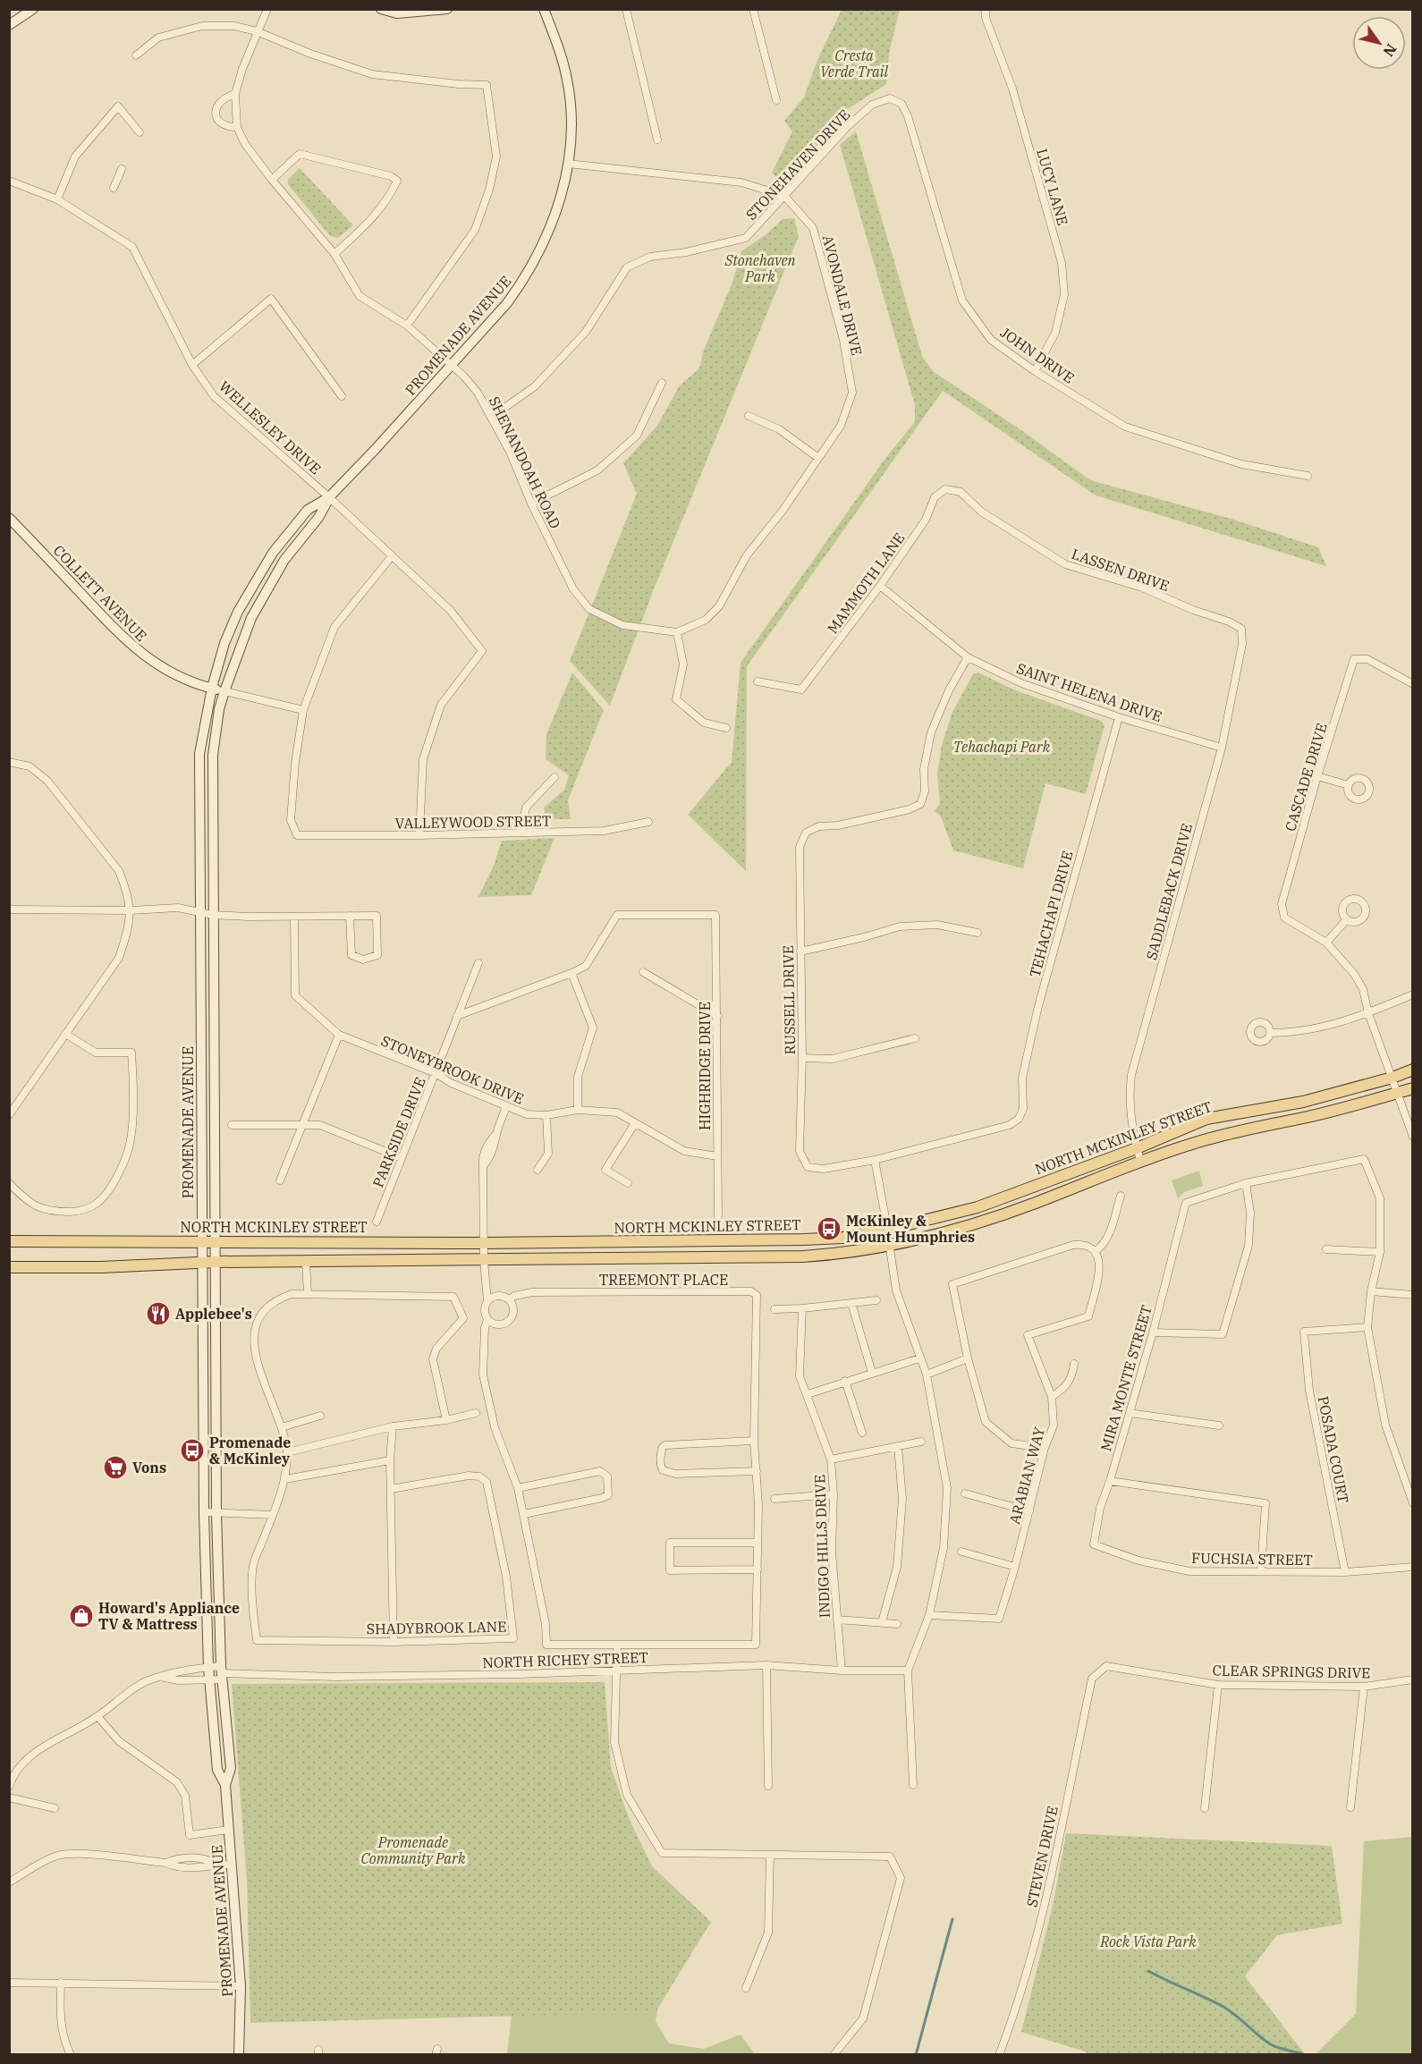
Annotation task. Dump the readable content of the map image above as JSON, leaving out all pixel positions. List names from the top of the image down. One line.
{"streets":{"main road":["PROMENADE AVENUE","COLLETT AVENUE","NORTH MCKINLEY STREET"],"street":["STONEHAVEN DRIVE","LUCY LANE","AVONDALE DRIVE","JOHN DRIVE","WELLESLEY DRIVE","SHENANDOAH ROAD","LASSEN DRIVE","MAMMOTH LANE","SAINT HELENA DRIVE","CASCADE DRIVE","VALLEYWOOD STREET","SADDLEBACK DRIVE","TEHACHAPI DRIVE","RUSSELL DRIVE","HIGHRIDGE DRIVE","STONEYBROOK DRIVE","PARKSIDE DRIVE","TREEMONT PLACE","MIRA MONTE STREET","POSADA COURT","ARABIAN WAY","INDIGO HILLS DRIVE","FUCHSIA STREET","SHADYBROOK LANE","NORTH RICHEY STREET","CLEAR SPRINGS DRIVE","STEVEN DRIVE"]},"crossings":[["STONEHAVEN DRIVE","AVONDALE DRIVE"],["STONEHAVEN DRIVE","JOHN DRIVE"],["STONEHAVEN DRIVE","SHENANDOAH ROAD"],["LUCY LANE","JOHN DRIVE"],["AVONDALE DRIVE","SHENANDOAH ROAD"],["PROMENADE AVENUE","WELLESLEY DRIVE"],["PROMENADE AVENUE","SHENANDOAH ROAD"],["PROMENADE AVENUE","COLLETT AVENUE"],["PROMENADE AVENUE","NORTH MCKINLEY STREET"],["PROMENADE AVENUE","NORTH RICHEY STREET"],["WELLESLEY DRIVE","VALLEYWOOD STREET"],["LASSEN DRIVE","MAMMOTH LANE"],["LASSEN DRIVE","SADDLEBACK DRIVE"],["MAMMOTH LANE","SAINT HELENA DRIVE"],["COLLETT AVENUE","VALLEYWOOD STREET"],["SAINT HELENA DRIVE","SADDLEBACK DRIVE"],["SAINT HELENA DRIVE","TEHACHAPI DRIVE"],["SAINT HELENA DRIVE","RUSSELL DRIVE"],["SADDLEBACK DRIVE","NORTH MCKINLEY STREET"],["TEHACHAPI DRIVE","RUSSELL DRIVE"],["HIGHRIDGE DRIVE","STONEYBROOK DRIVE"],["STONEYBROOK DRIVE","PARKSIDE DRIVE"],["MIRA MONTE STREET","FUCHSIA STREET"],["POSADA COURT","FUCHSIA STREET"],["INDIGO HILLS DRIVE","NORTH RICHEY STREET"],["CLEAR SPRINGS DRIVE","STEVEN DRIVE"]],"parks":["Cresta Verde Trail","Stonehaven Park","Tehachapi Park","Promenade Community Park","Rock Vista Park"],"places":{"bus stop":["McKinley & Mount Humphries","Promenade & McKinley"],"restaurant":["Applebee's"],"supermarket":["Vons"],"shop":["Howard's Appliance TV & Mattress"]},"north":"bottom right"}
